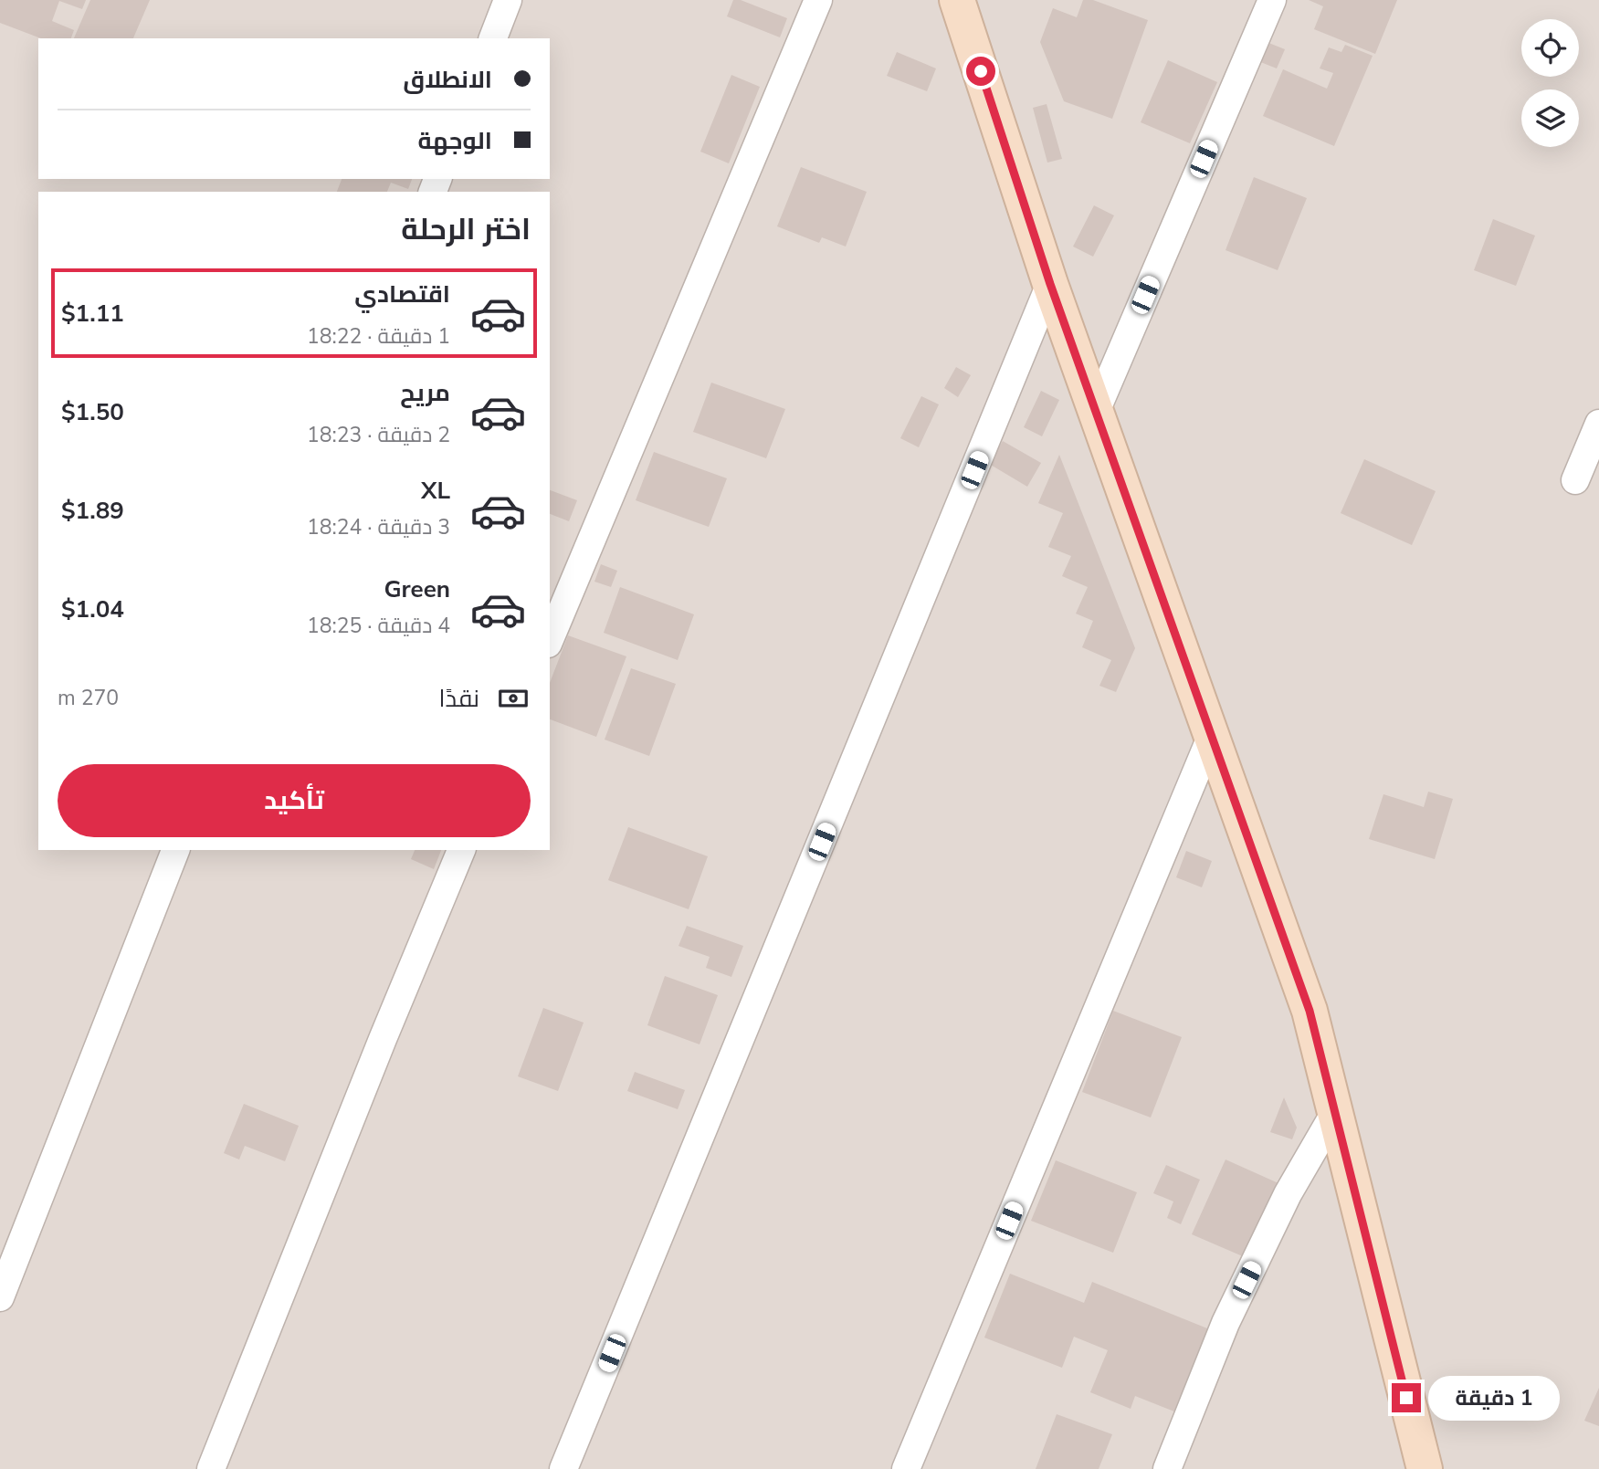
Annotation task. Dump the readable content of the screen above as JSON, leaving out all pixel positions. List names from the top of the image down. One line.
{"page":{"banner":["الانطلاق","الوجهة"],"heading":"اختر الرحلة","list":[{"name":"اقتصادي","note":"1 دقيقة · 18:22","value":"$1.11"},{"name":"مريح","note":"2 دقيقة · 18:23","value":"$1.50"},{"name":"XL","note":"3 دقيقة · 18:24","value":"$1.89"},{"name":"Green","note":"4 دقيقة · 18:25","value":"$1.04"}],"pay":["نقدًا","270 m"],"buttons":"تأكيد","bubble":"1 دقيقة"}}
